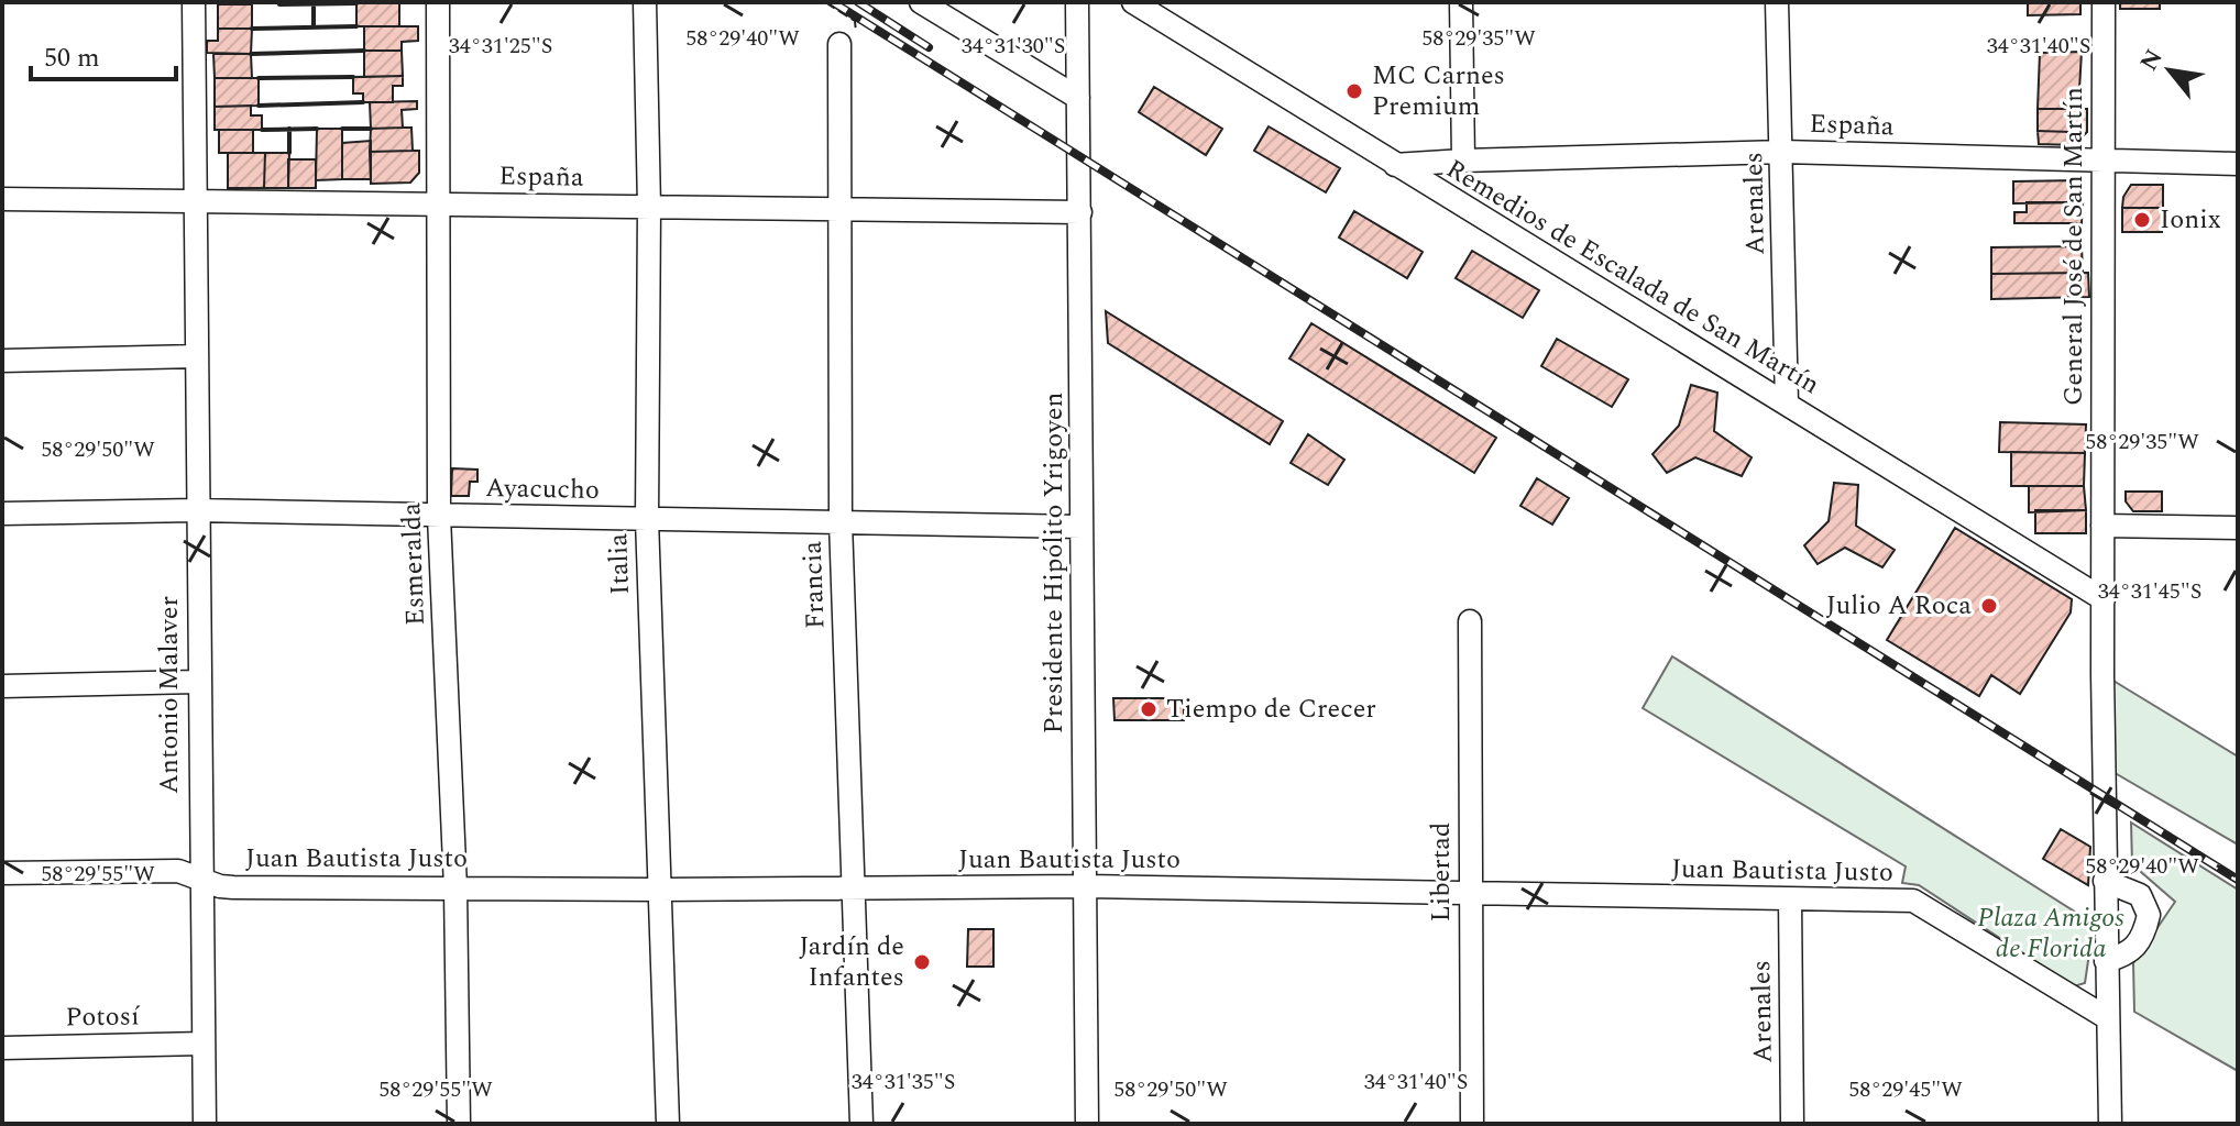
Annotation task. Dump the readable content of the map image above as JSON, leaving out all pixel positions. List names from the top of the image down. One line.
{"streets":{"street":["España","Arenales","General José de San Martín","Remedios de Escalada de San Martín","Ayacucho","Presidente Hipólito Yrigoyen","Esmeralda","Italia","Francia","Antonio Malaver","Juan Bautista Justo","Libertad","Potosí"]},"crossings":[["España","Arenales"],["España","General José de San Martín"],["España","Presidente Hipólito Yrigoyen"],["España","Esmeralda"],["España","Italia"],["España","Francia"],["España","Antonio Malaver"],["Arenales","Remedios de Escalada de San Martín"],["Arenales","Juan Bautista Justo"],["General José de San Martín","Remedios de Escalada de San Martín"],["General José de San Martín","Juan Bautista Justo"],["Ayacucho","Presidente Hipólito Yrigoyen"],["Ayacucho","Esmeralda"],["Ayacucho","Italia"],["Ayacucho","Francia"],["Ayacucho","Antonio Malaver"],["Presidente Hipólito Yrigoyen","Juan Bautista Justo"],["Esmeralda","Juan Bautista Justo"],["Italia","Juan Bautista Justo"],["Francia","Juan Bautista Justo"],["Antonio Malaver","Juan Bautista Justo"],["Antonio Malaver","Potosí"],["Juan Bautista Justo","Libertad"]],"parks":["Plaza Amigos de Florida"],"places":["MC Carnes Premium","Ionix","Julio A Roca","Tiempo de Crecer","Jardín de Infantes"],"scale_bar":"50 m","north":"top left","coordinates":["58°29'40\"W","58°29'35\"W","34°31'25\"S","34°31'30\"S","34°31'40\"S","58°29'50\"W","34°31'45\"S","58°29'55\"W","34°31'35\"S","58°29'45\"W"]}
